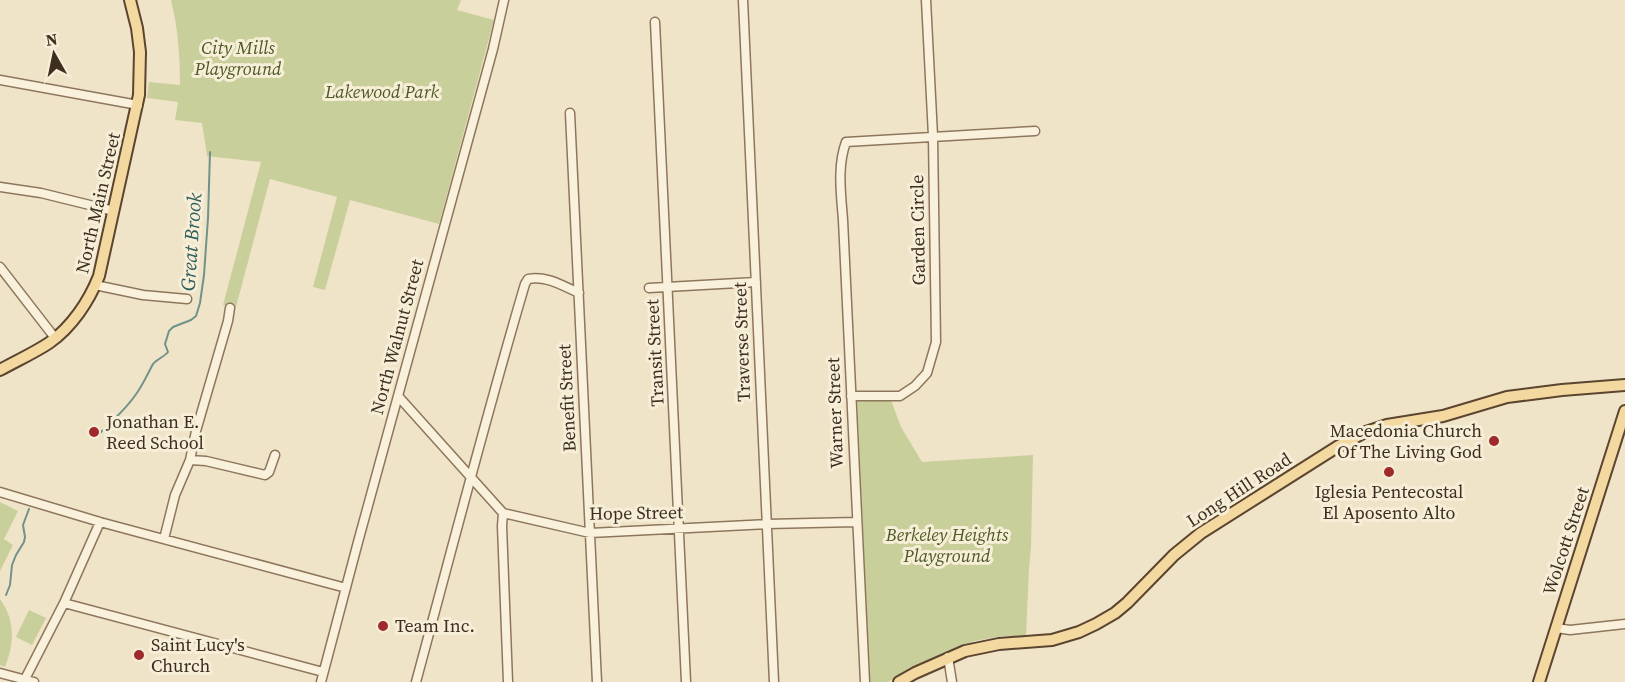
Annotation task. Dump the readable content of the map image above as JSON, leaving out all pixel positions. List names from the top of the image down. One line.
{"streets":{"main road":["North Main Street","Long Hill Road","Wolcott Street"],"street":["Garden Circle","North Walnut Street","Traverse Street","Transit Street","Benefit Street","Warner Street","Hope Street"]},"crossings":[["Garden Circle","Warner Street"],["Traverse Street","Hope Street"],["Transit Street","Hope Street"],["Benefit Street","Hope Street"],["Warner Street","Hope Street"]],"water":["Great Brook"],"parks":["City Mills Playground","Lakewood Park","Berkeley Heights Playground"],"places":["Jonathan E. Reed School","Macedonia Church Of The Living God","Iglesia Pentecostal El Aposento Alto","Team Inc.","Saint Lucy's Church"],"north":"top"}
